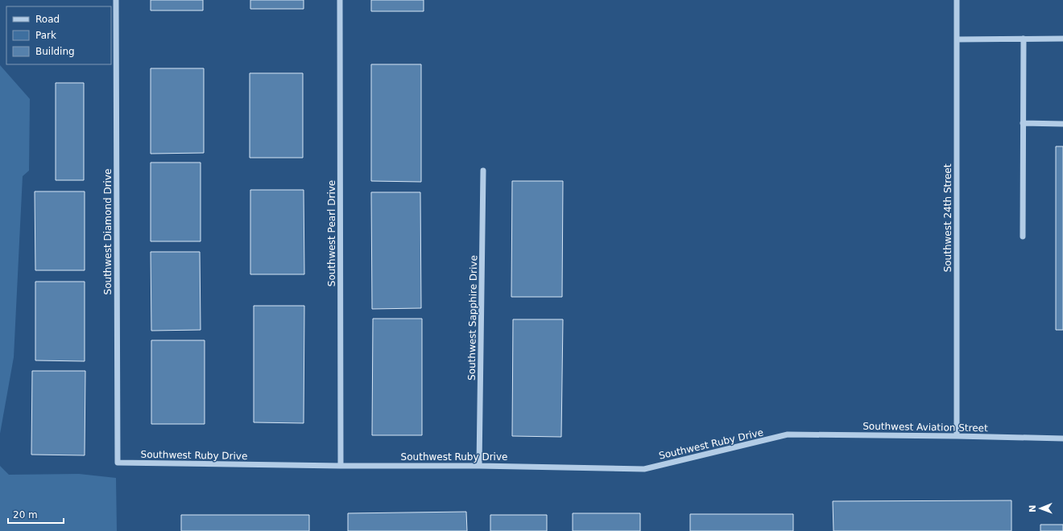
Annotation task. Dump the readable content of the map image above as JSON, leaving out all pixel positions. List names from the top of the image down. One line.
{"streets":{"street":["Southwest 24th Street","Southwest Diamond Drive","Southwest Pearl Drive","Southwest Sapphire Drive","Southwest Aviation Street","Southwest Ruby Drive"]},"crossings":[["Southwest 24th Street","Southwest Aviation Street"],["Southwest Diamond Drive","Southwest Ruby Drive"],["Southwest Pearl Drive","Southwest Ruby Drive"],["Southwest Sapphire Drive","Southwest Ruby Drive"],["Southwest Aviation Street","Southwest Ruby Drive"]],"legend":["Road","Park","Building"],"scale_bar":"20 m","north":"left"}
